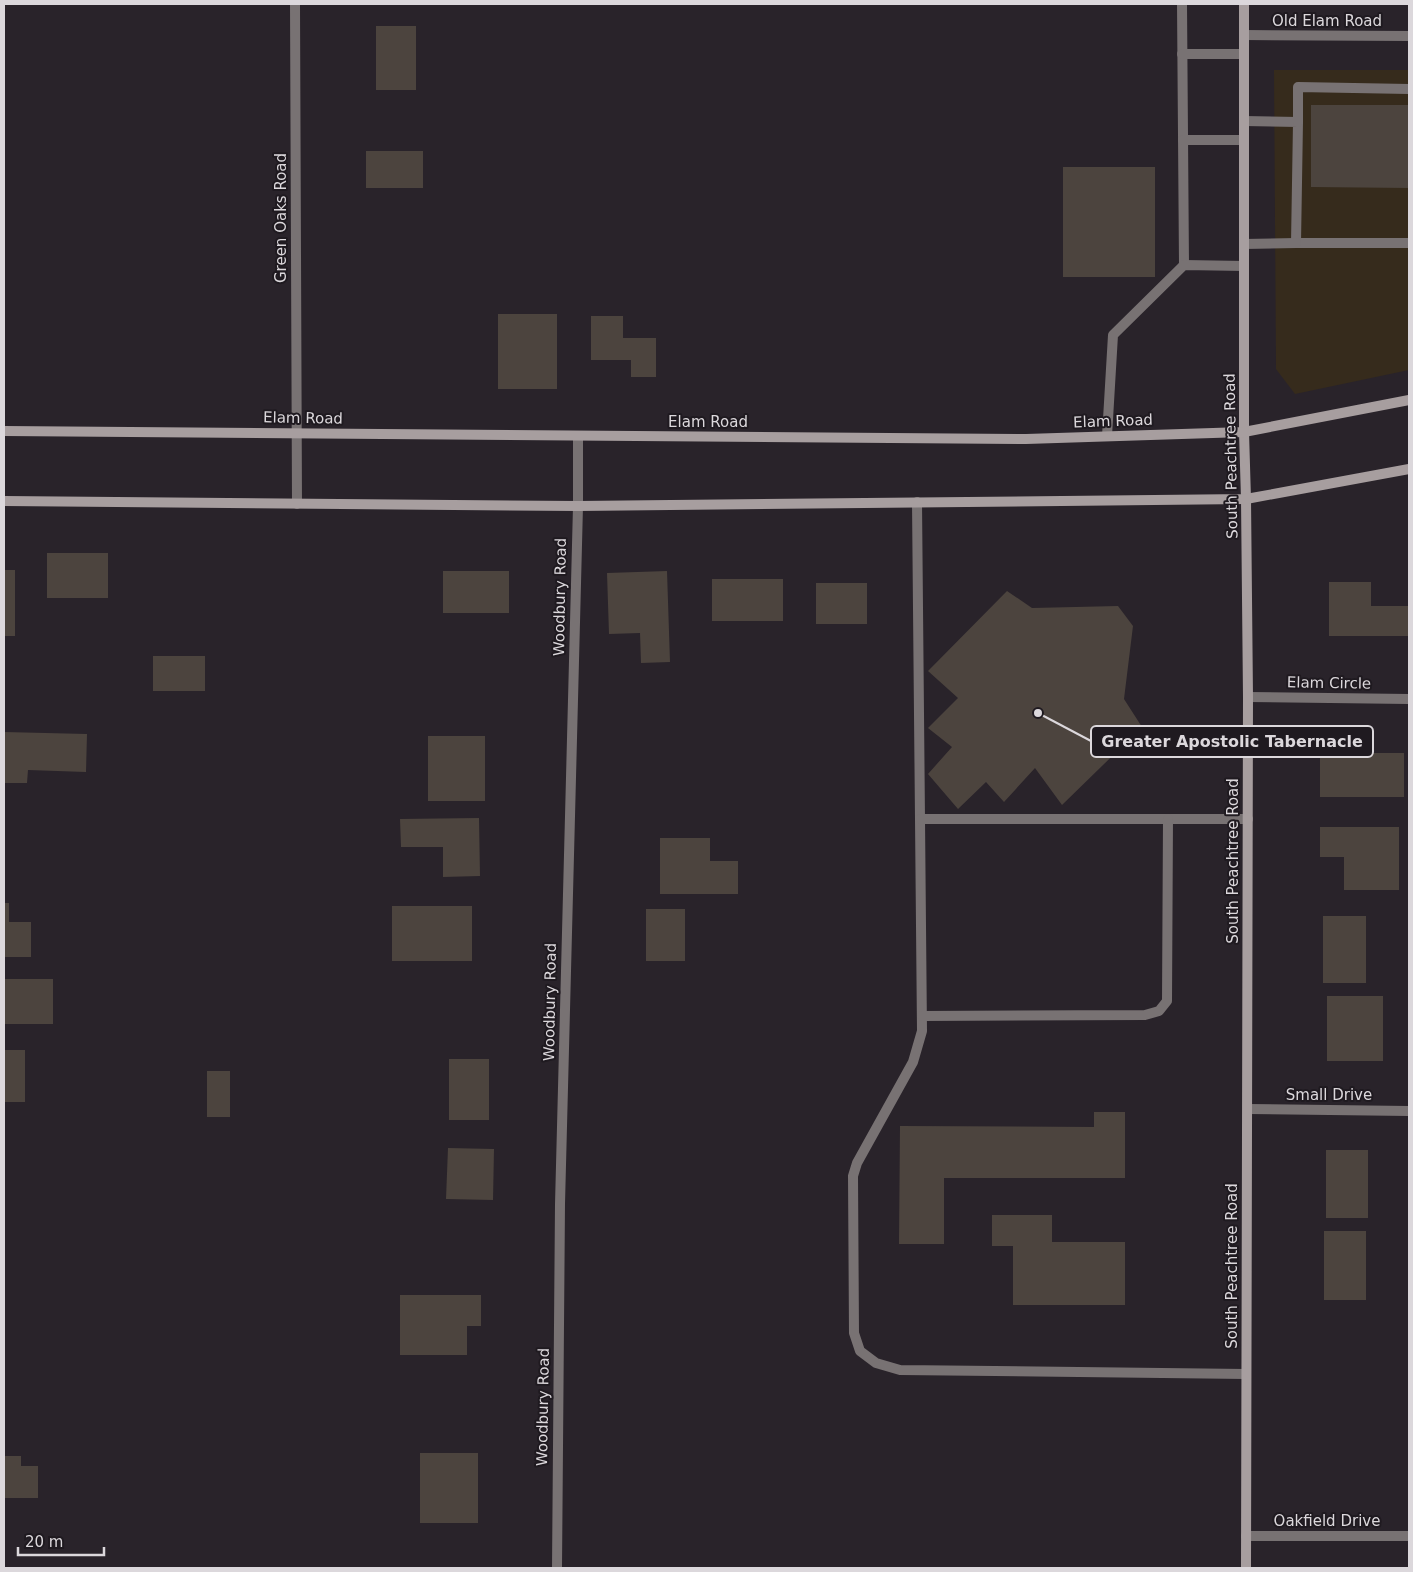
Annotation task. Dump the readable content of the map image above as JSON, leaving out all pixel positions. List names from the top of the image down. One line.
{"streets":{"main road":["Elam Road","South Peachtree Road"],"street":["Old Elam Road","Green Oaks Road","Woodbury Road","Elam Circle","Small Drive","Oakfield Drive"]},"crossings":[["Old Elam Road","South Peachtree Road"],["Green Oaks Road","Elam Road"],["Elam Road","South Peachtree Road"],["Elam Road","Woodbury Road"],["South Peachtree Road","Elam Circle"],["South Peachtree Road","Small Drive"],["South Peachtree Road","Oakfield Drive"]],"places":["Greater Apostolic Tabernacle"],"scale_bar":"20 m"}
